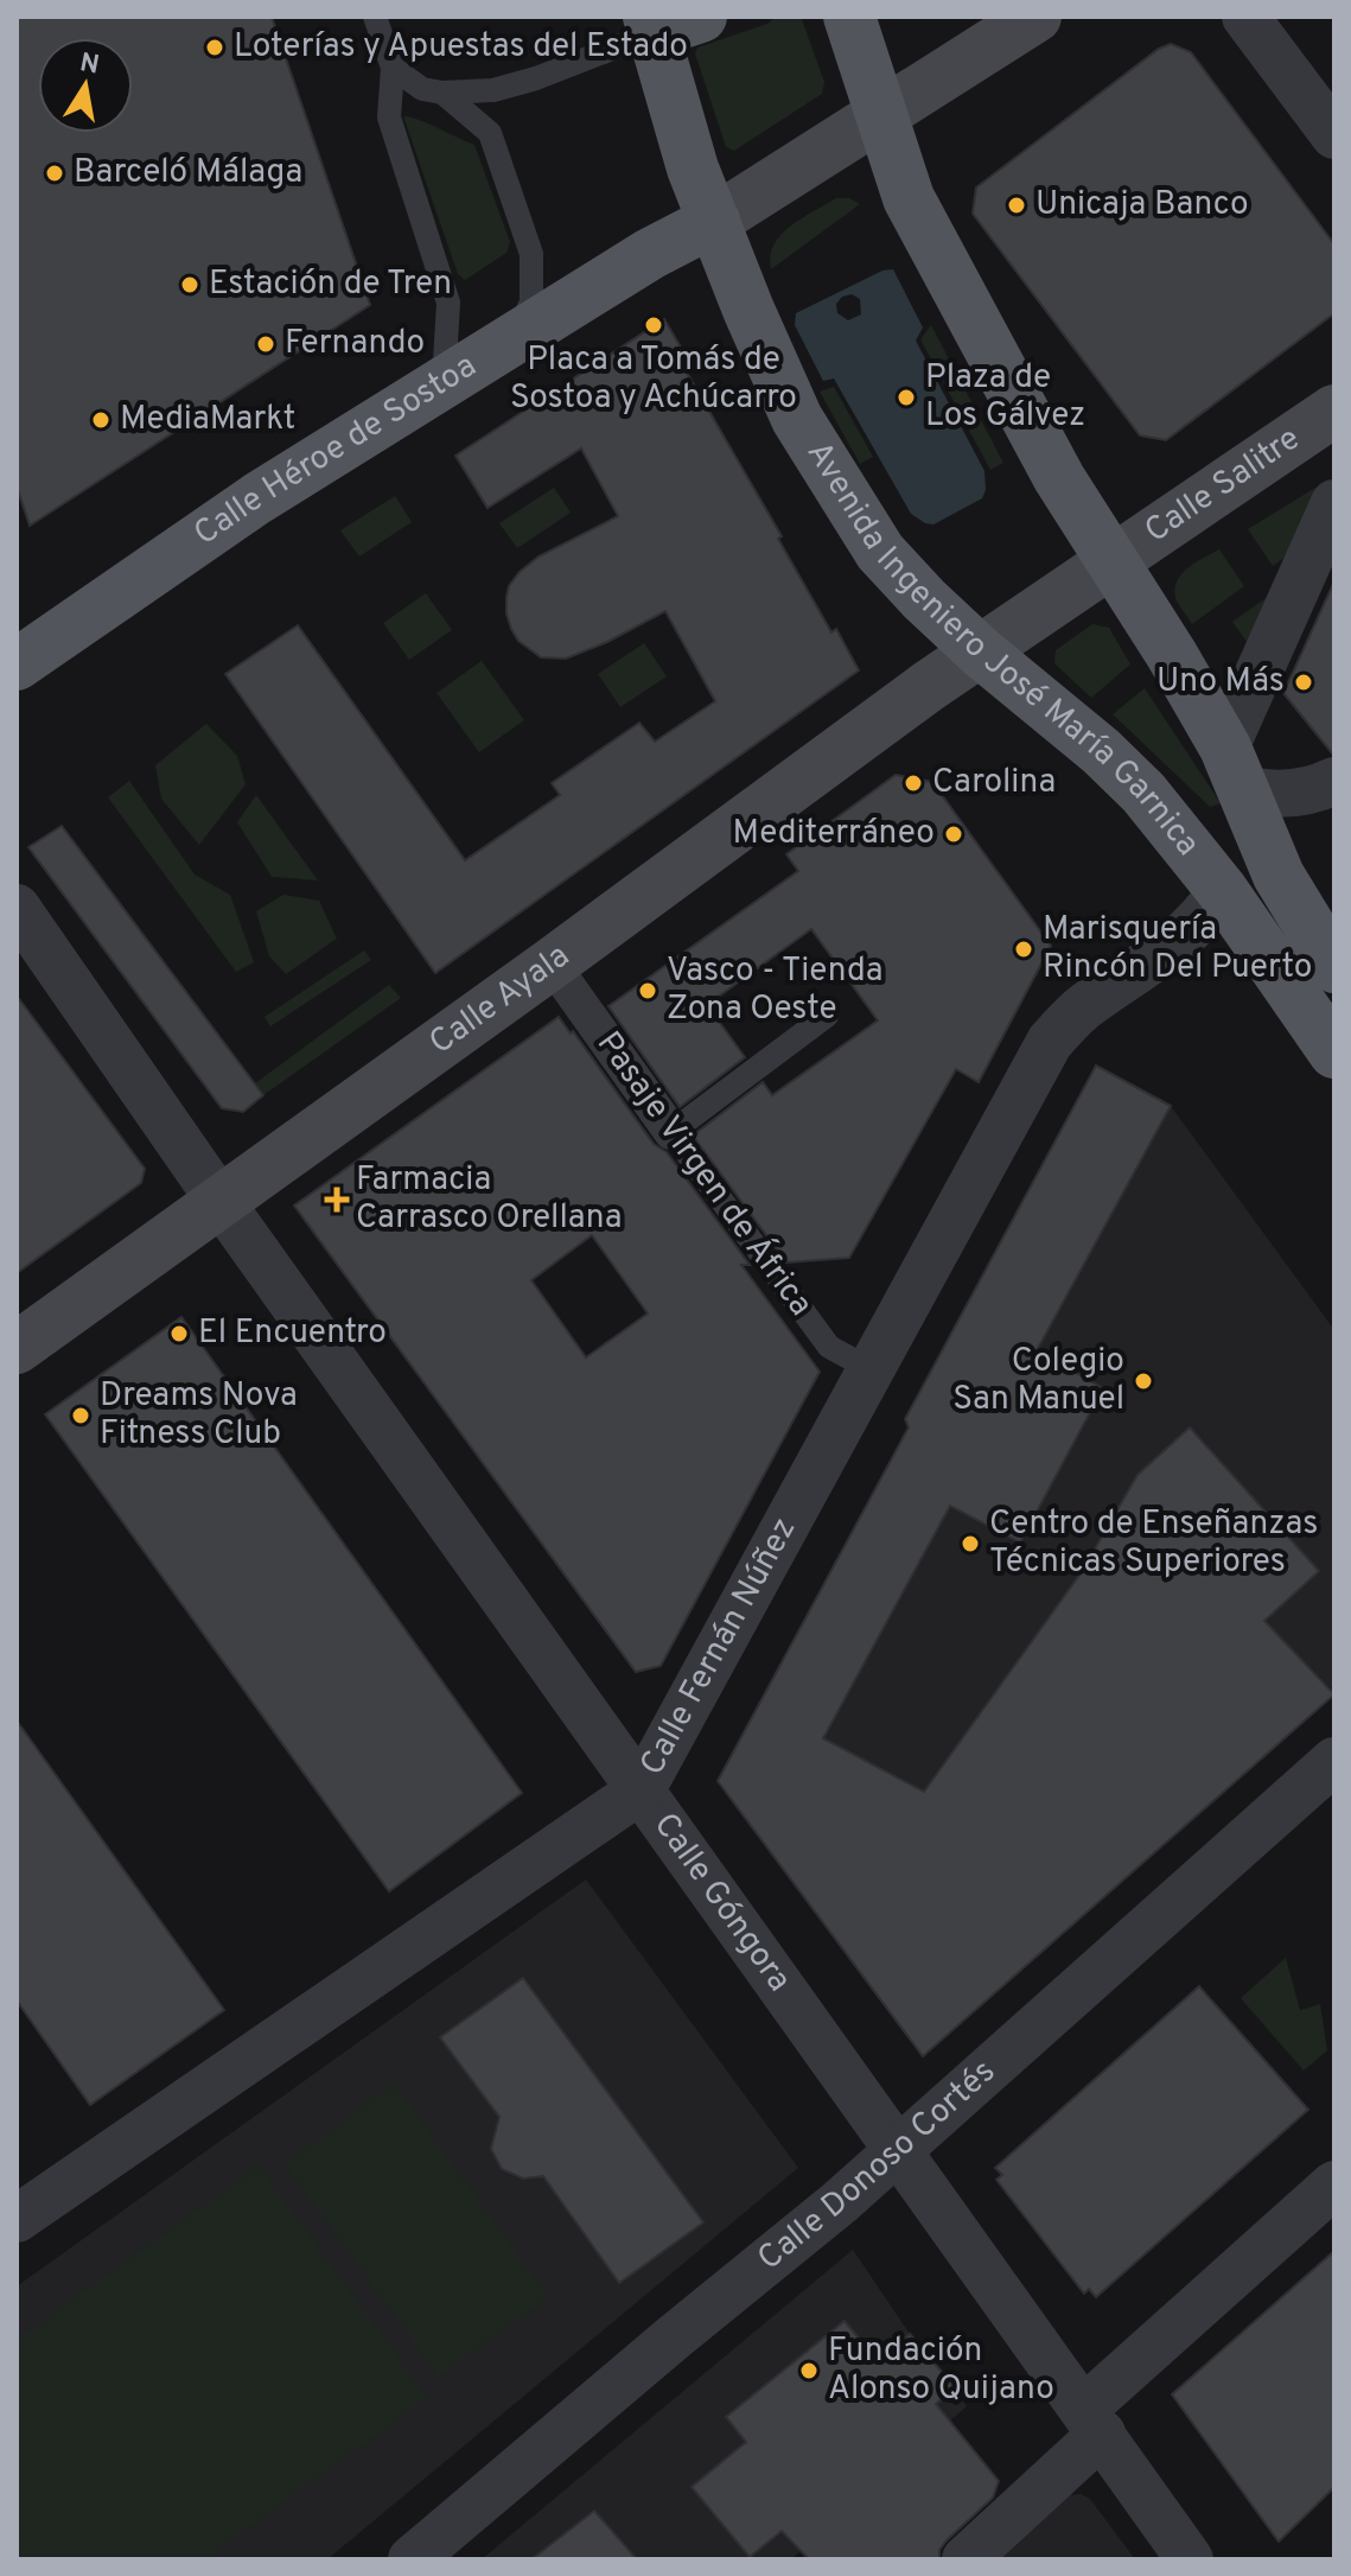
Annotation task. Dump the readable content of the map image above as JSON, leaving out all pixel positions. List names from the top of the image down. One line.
{"streets":{"main road":["Calle Héroe de Sostoa","Calle Salitre","Avenida Ingeniero José María Garnica","Calle Ayala"],"street":["Pasaje Virgen de África","Calle Fernán Núñez","Calle Góngora","Calle Donoso Cortés"]},"crossings":[["Calle Héroe de Sostoa","Avenida Ingeniero José María Garnica"],["Calle Salitre","Avenida Ingeniero José María Garnica"],["Calle Salitre","Calle Ayala"],["Avenida Ingeniero José María Garnica","Calle Ayala"],["Avenida Ingeniero José María Garnica","Calle Fernán Núñez"],["Calle Ayala","Pasaje Virgen de África"],["Calle Ayala","Calle Góngora"],["Pasaje Virgen de África","Calle Fernán Núñez"],["Calle Fernán Núñez","Calle Góngora"],["Calle Góngora","Calle Donoso Cortés"]],"places":{"other":["Loterías y Apuestas del Estado","Barceló Málaga","Unicaja Banco","Estación de Tren","Placa a Tomás de Sostoa y Achúcarro","Fernando","Plaza de Los Gálvez","MediaMarkt","Uno Más","Carolina","Mediterráneo","Marisquería Rincón Del Puerto","Vasco - Tienda Zona Oeste","El Encuentro","Colegio San Manuel","Dreams Nova Fitness Club","Centro de Enseñanzas Técnicas Superiores","Fundación Alonso Quijano"],"health":["Farmacia Carrasco Orellana"]},"north":"top"}
